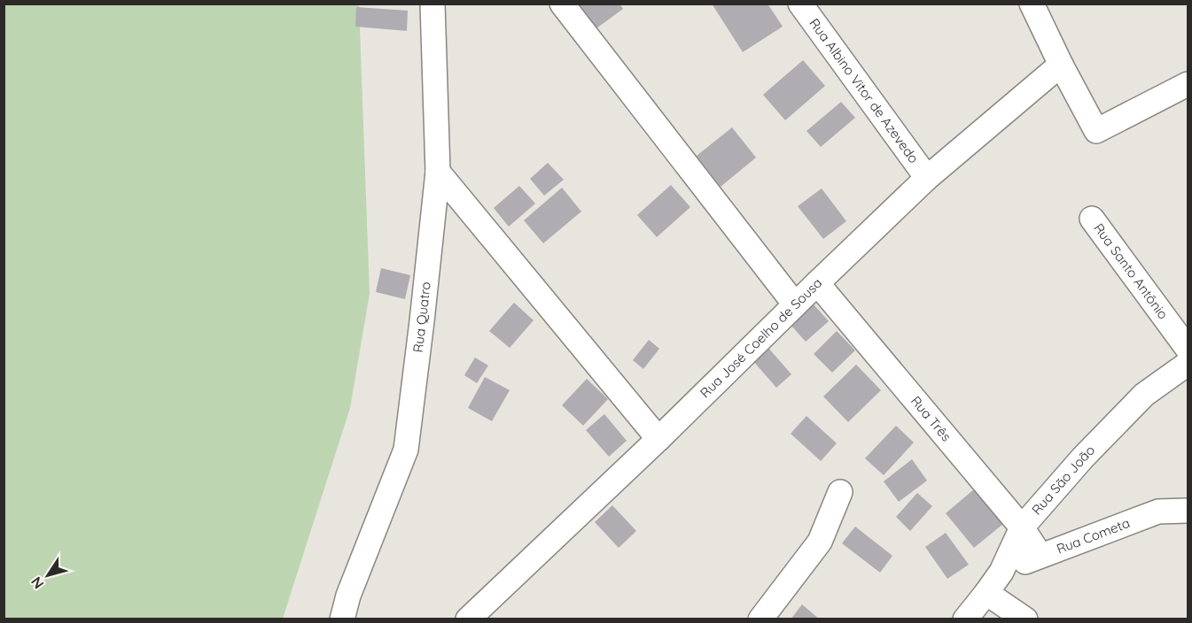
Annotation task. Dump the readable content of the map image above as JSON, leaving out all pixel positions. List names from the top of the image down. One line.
{"streets":{"street":["Rua Albino Vitor de Azevedo","Rua Santo Antônio","Rua Quatro","Rua José Coelho de Sousa","Rua Três","Rua São João","Rua Cometa"]},"crossings":[["Rua Albino Vitor de Azevedo","Rua José Coelho de Sousa"],["Rua José Coelho de Sousa","Rua Três"],["Rua Três","Rua São João"],["Rua Três","Rua Cometa"],["Rua São João","Rua Cometa"]],"north":"bottom left"}
